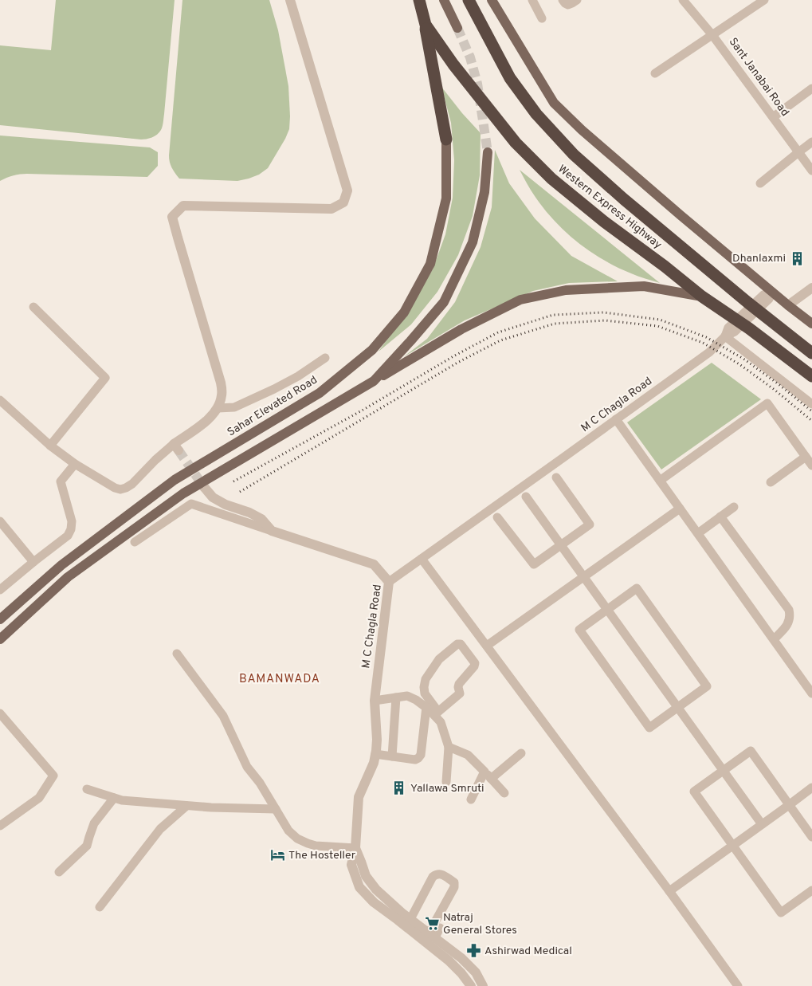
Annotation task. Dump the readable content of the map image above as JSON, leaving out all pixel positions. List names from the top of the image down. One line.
{"streets":{"highway":["Western Express Highway"],"main road":["Sahar Elevated Road"],"street":["Sant Janabai Road","M C Chagla Road"]},"districts":["BAMANWADA"],"places":{"building":["Dhanlaxmi","Yallawa Smruti"],"hotel":["The Hosteller"],"supermarket":["Natraj General Stores"],"pharmacy":["Ashirwad Medical"]}}
